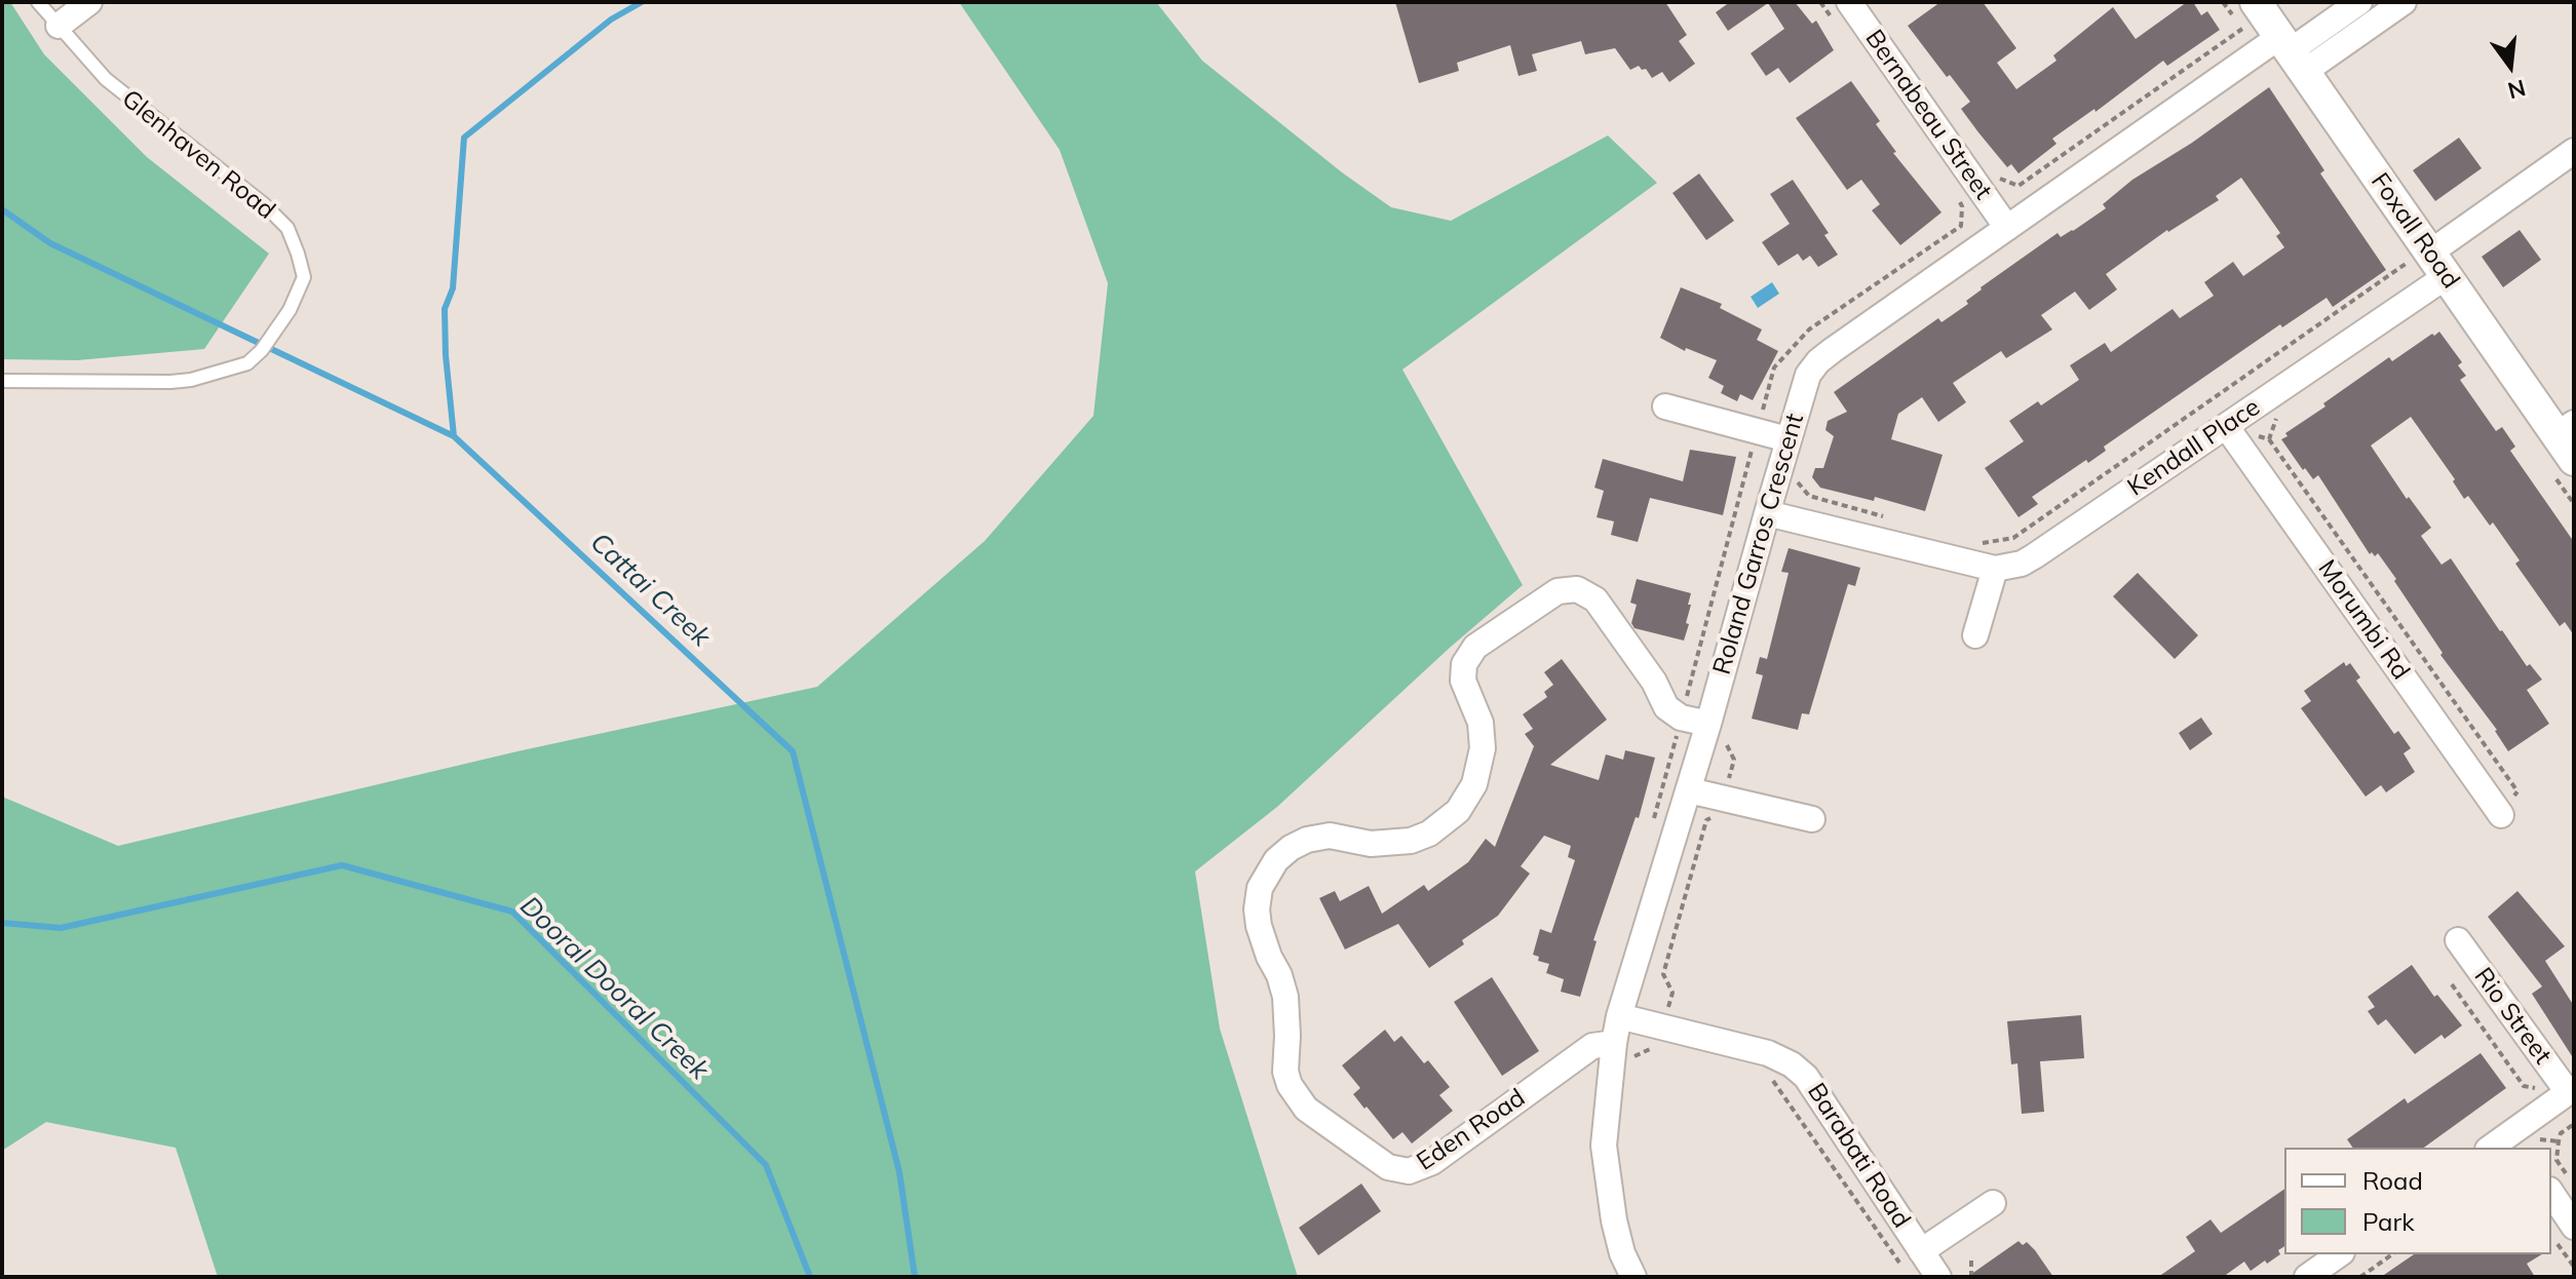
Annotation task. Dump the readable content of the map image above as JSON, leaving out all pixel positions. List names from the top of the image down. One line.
{"streets":{"street":["Bernabeau Street","Foxall Road","Kendall Place","Roland Garros Crescent","Morumbi Rd","Rio Street","Eden Road","Barabati Road"],"lane":["Glenhaven Road"]},"crossings":[["Bernabeau Street","Roland Garros Crescent"],["Foxall Road","Kendall Place"],["Foxall Road","Roland Garros Crescent"],["Kendall Place","Morumbi Rd"],["Roland Garros Crescent","Eden Road"],["Roland Garros Crescent","Barabati Road"]],"water":["Cattai Creek","Dooral Dooral Creek"],"legend":["Road","Park"],"north":"bottom"}
